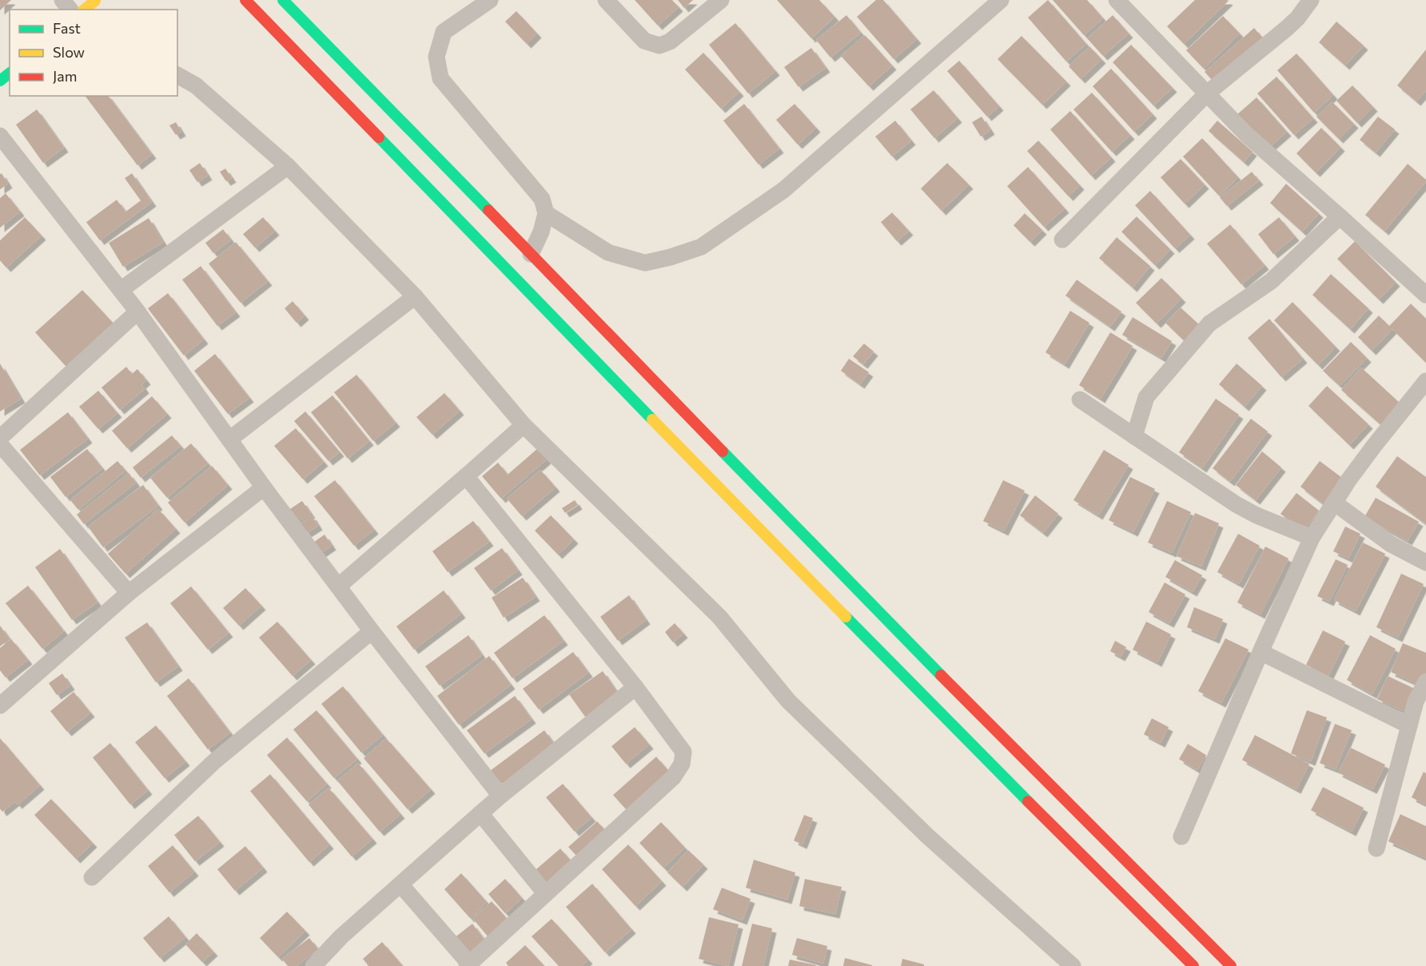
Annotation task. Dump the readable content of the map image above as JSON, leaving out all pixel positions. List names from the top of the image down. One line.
{"legend":["Fast","Slow","Jam"]}
